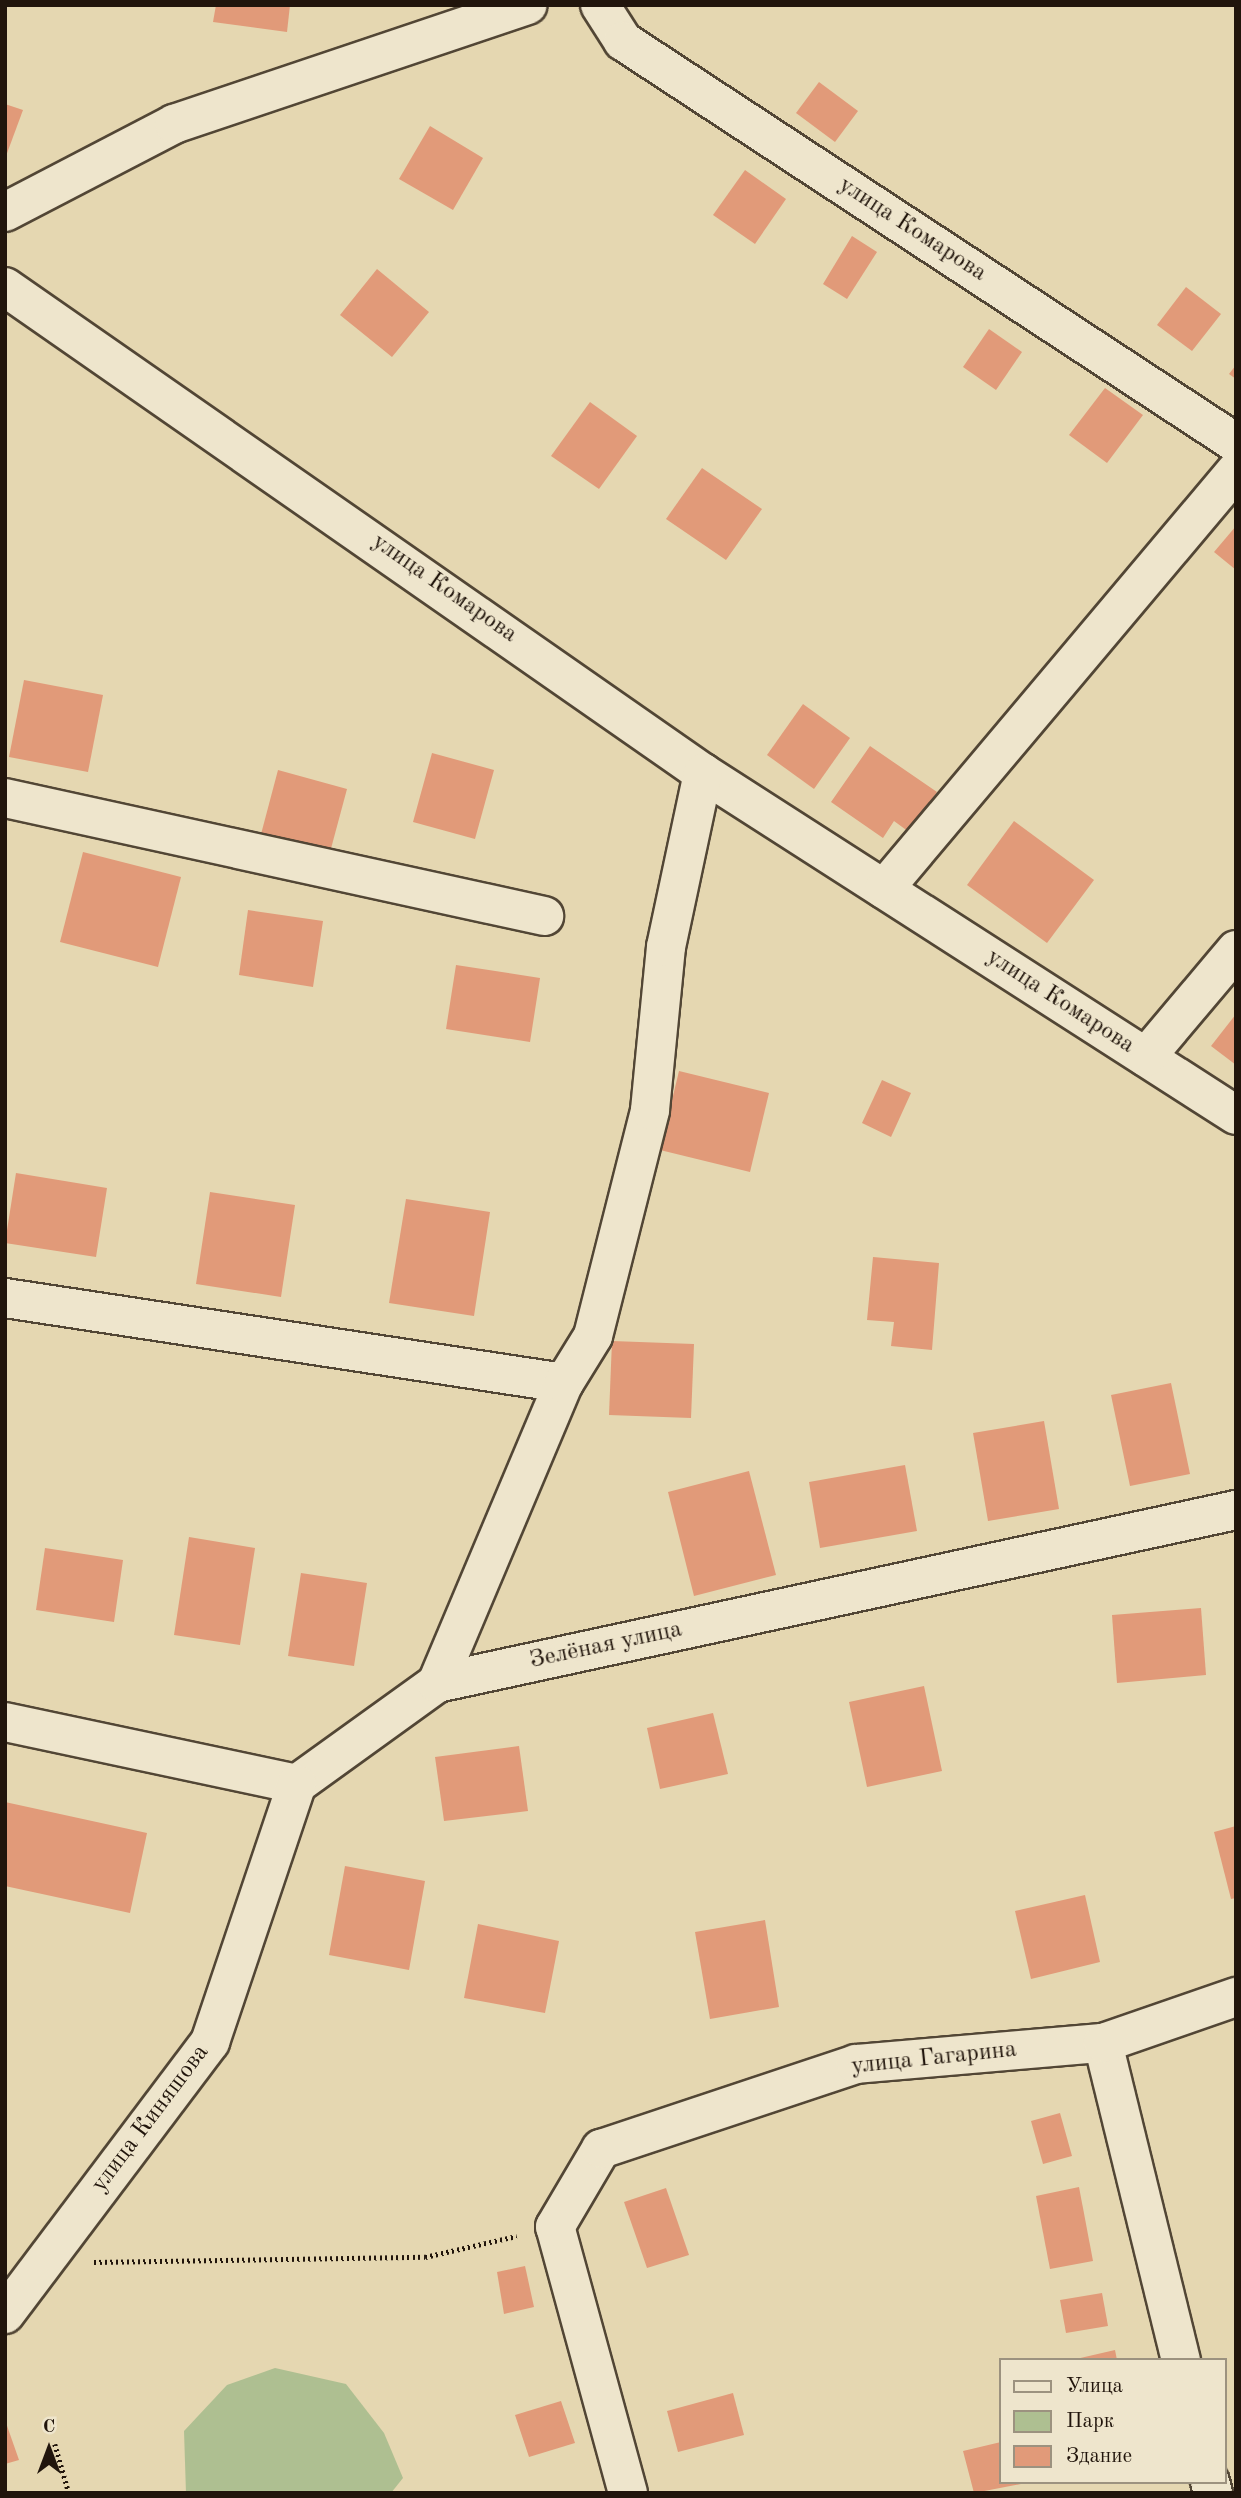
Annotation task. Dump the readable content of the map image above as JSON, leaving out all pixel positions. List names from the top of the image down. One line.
{"streets":{"street":["улица Комарова","Зелёная улица","улица Гагарина","улица Киняшова"]},"crossings":[["Зелёная улица","улица Киняшова"]],"legend":["Улица","Парк","Здание"],"north":"top"}
